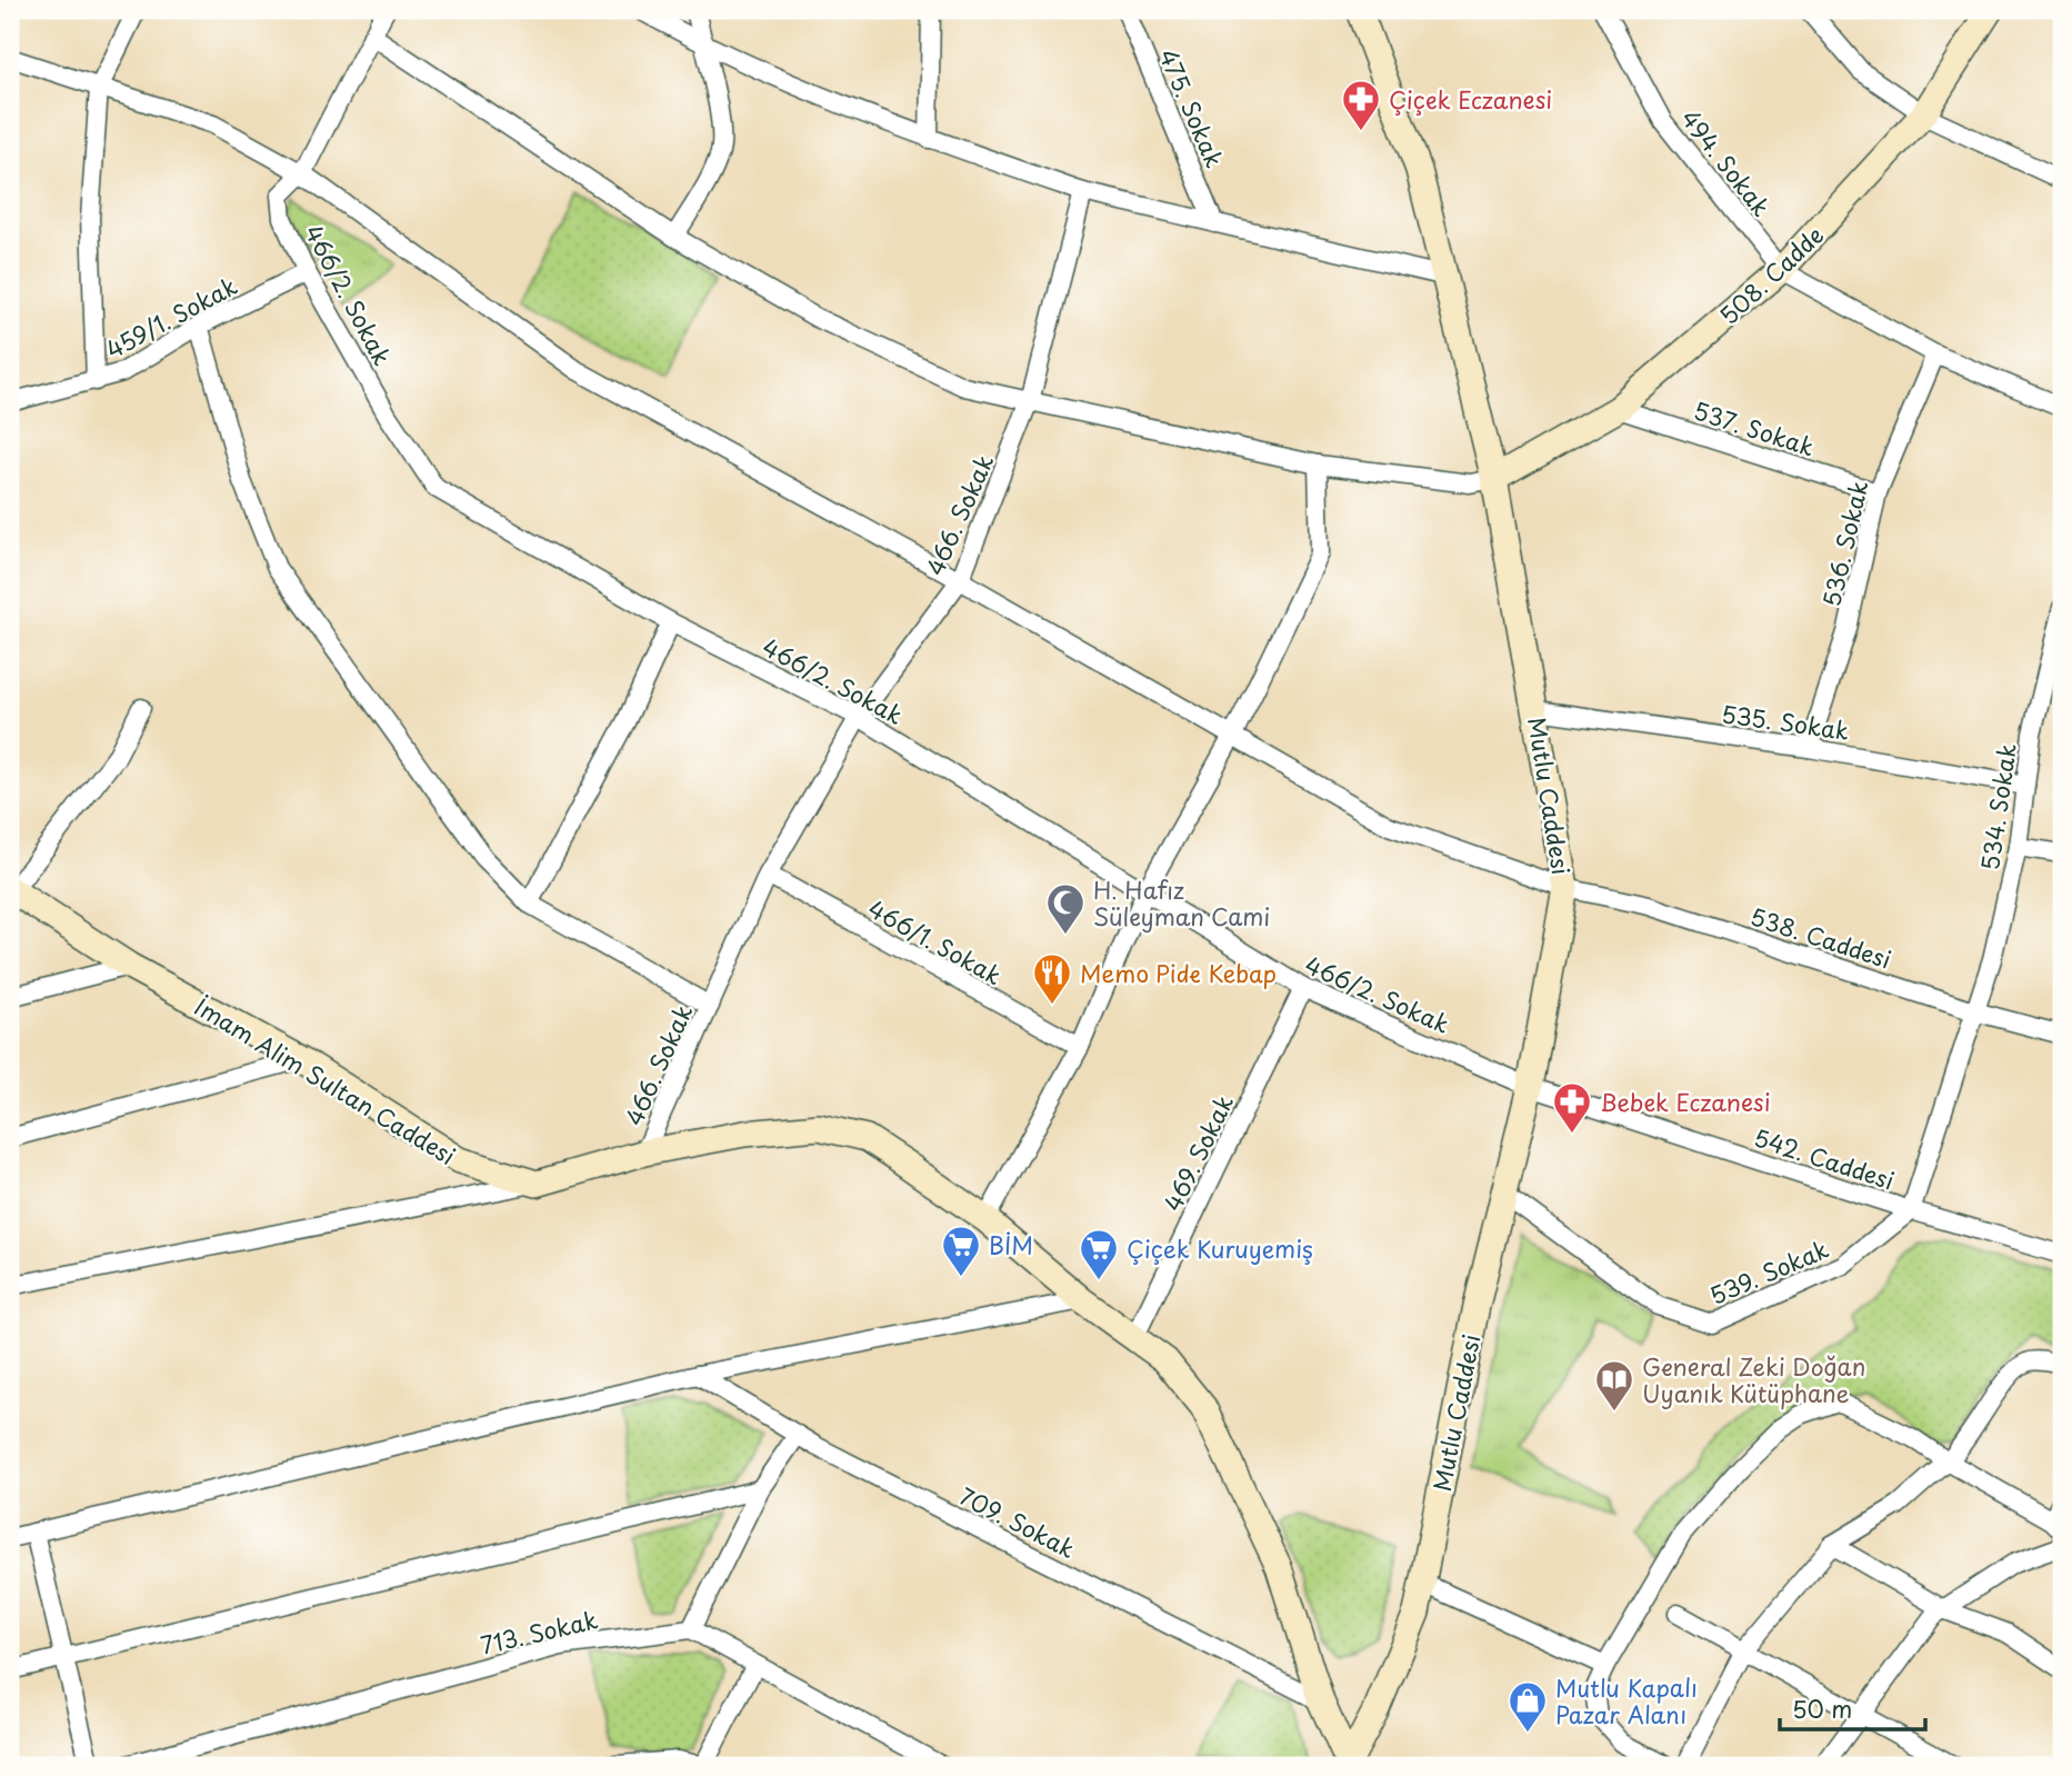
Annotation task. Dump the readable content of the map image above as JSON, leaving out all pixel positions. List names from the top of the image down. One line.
{"streets":{"street":["475. Sokak","494. Sokak","508. Cadde","466/2. Sokak","459/1. Sokak","537. Sokak","466. Sokak","536. Sokak","535. Sokak","Mutlu Caddesi","534. Sokak","538. Caddesi","466/1. Sokak","İmam Alim Sultan Caddesi","469. Sokak","542. Caddesi","539. Sokak","709. Sokak","713. Sokak"]},"crossings":[["494. Sokak","508. Cadde"],["494. Sokak","536. Sokak"],["508. Cadde","537. Sokak"],["508. Cadde","Mutlu Caddesi"],["466/2. Sokak","459/1. Sokak"],["466/2. Sokak","466. Sokak"],["466/2. Sokak","Mutlu Caddesi"],["466/2. Sokak","538. Caddesi"],["466/2. Sokak","469. Sokak"],["466/2. Sokak","542. Caddesi"],["537. Sokak","536. Sokak"],["466. Sokak","538. Caddesi"],["466. Sokak","466/1. Sokak"],["536. Sokak","535. Sokak"],["535. Sokak","Mutlu Caddesi"],["535. Sokak","534. Sokak"],["Mutlu Caddesi","538. Caddesi"],["Mutlu Caddesi","542. Caddesi"],["Mutlu Caddesi","539. Sokak"],["534. Sokak","538. Caddesi"],["542. Caddesi","539. Sokak"]],"places":{"pharmacy":["Çiçek Eczanesi","Bebek Eczanesi"],"mosque":["H. Hafız Süleyman Cami"],"restaurant":["Memo Pide Kebap"],"supermarket":["BİM","Çiçek Kuruyemiş"],"library":["General Zeki Doğan Uyanık Kütüphane"],"shop":["Mutlu Kapalı Pazar Alanı"]},"scale_bar":"50 m"}
